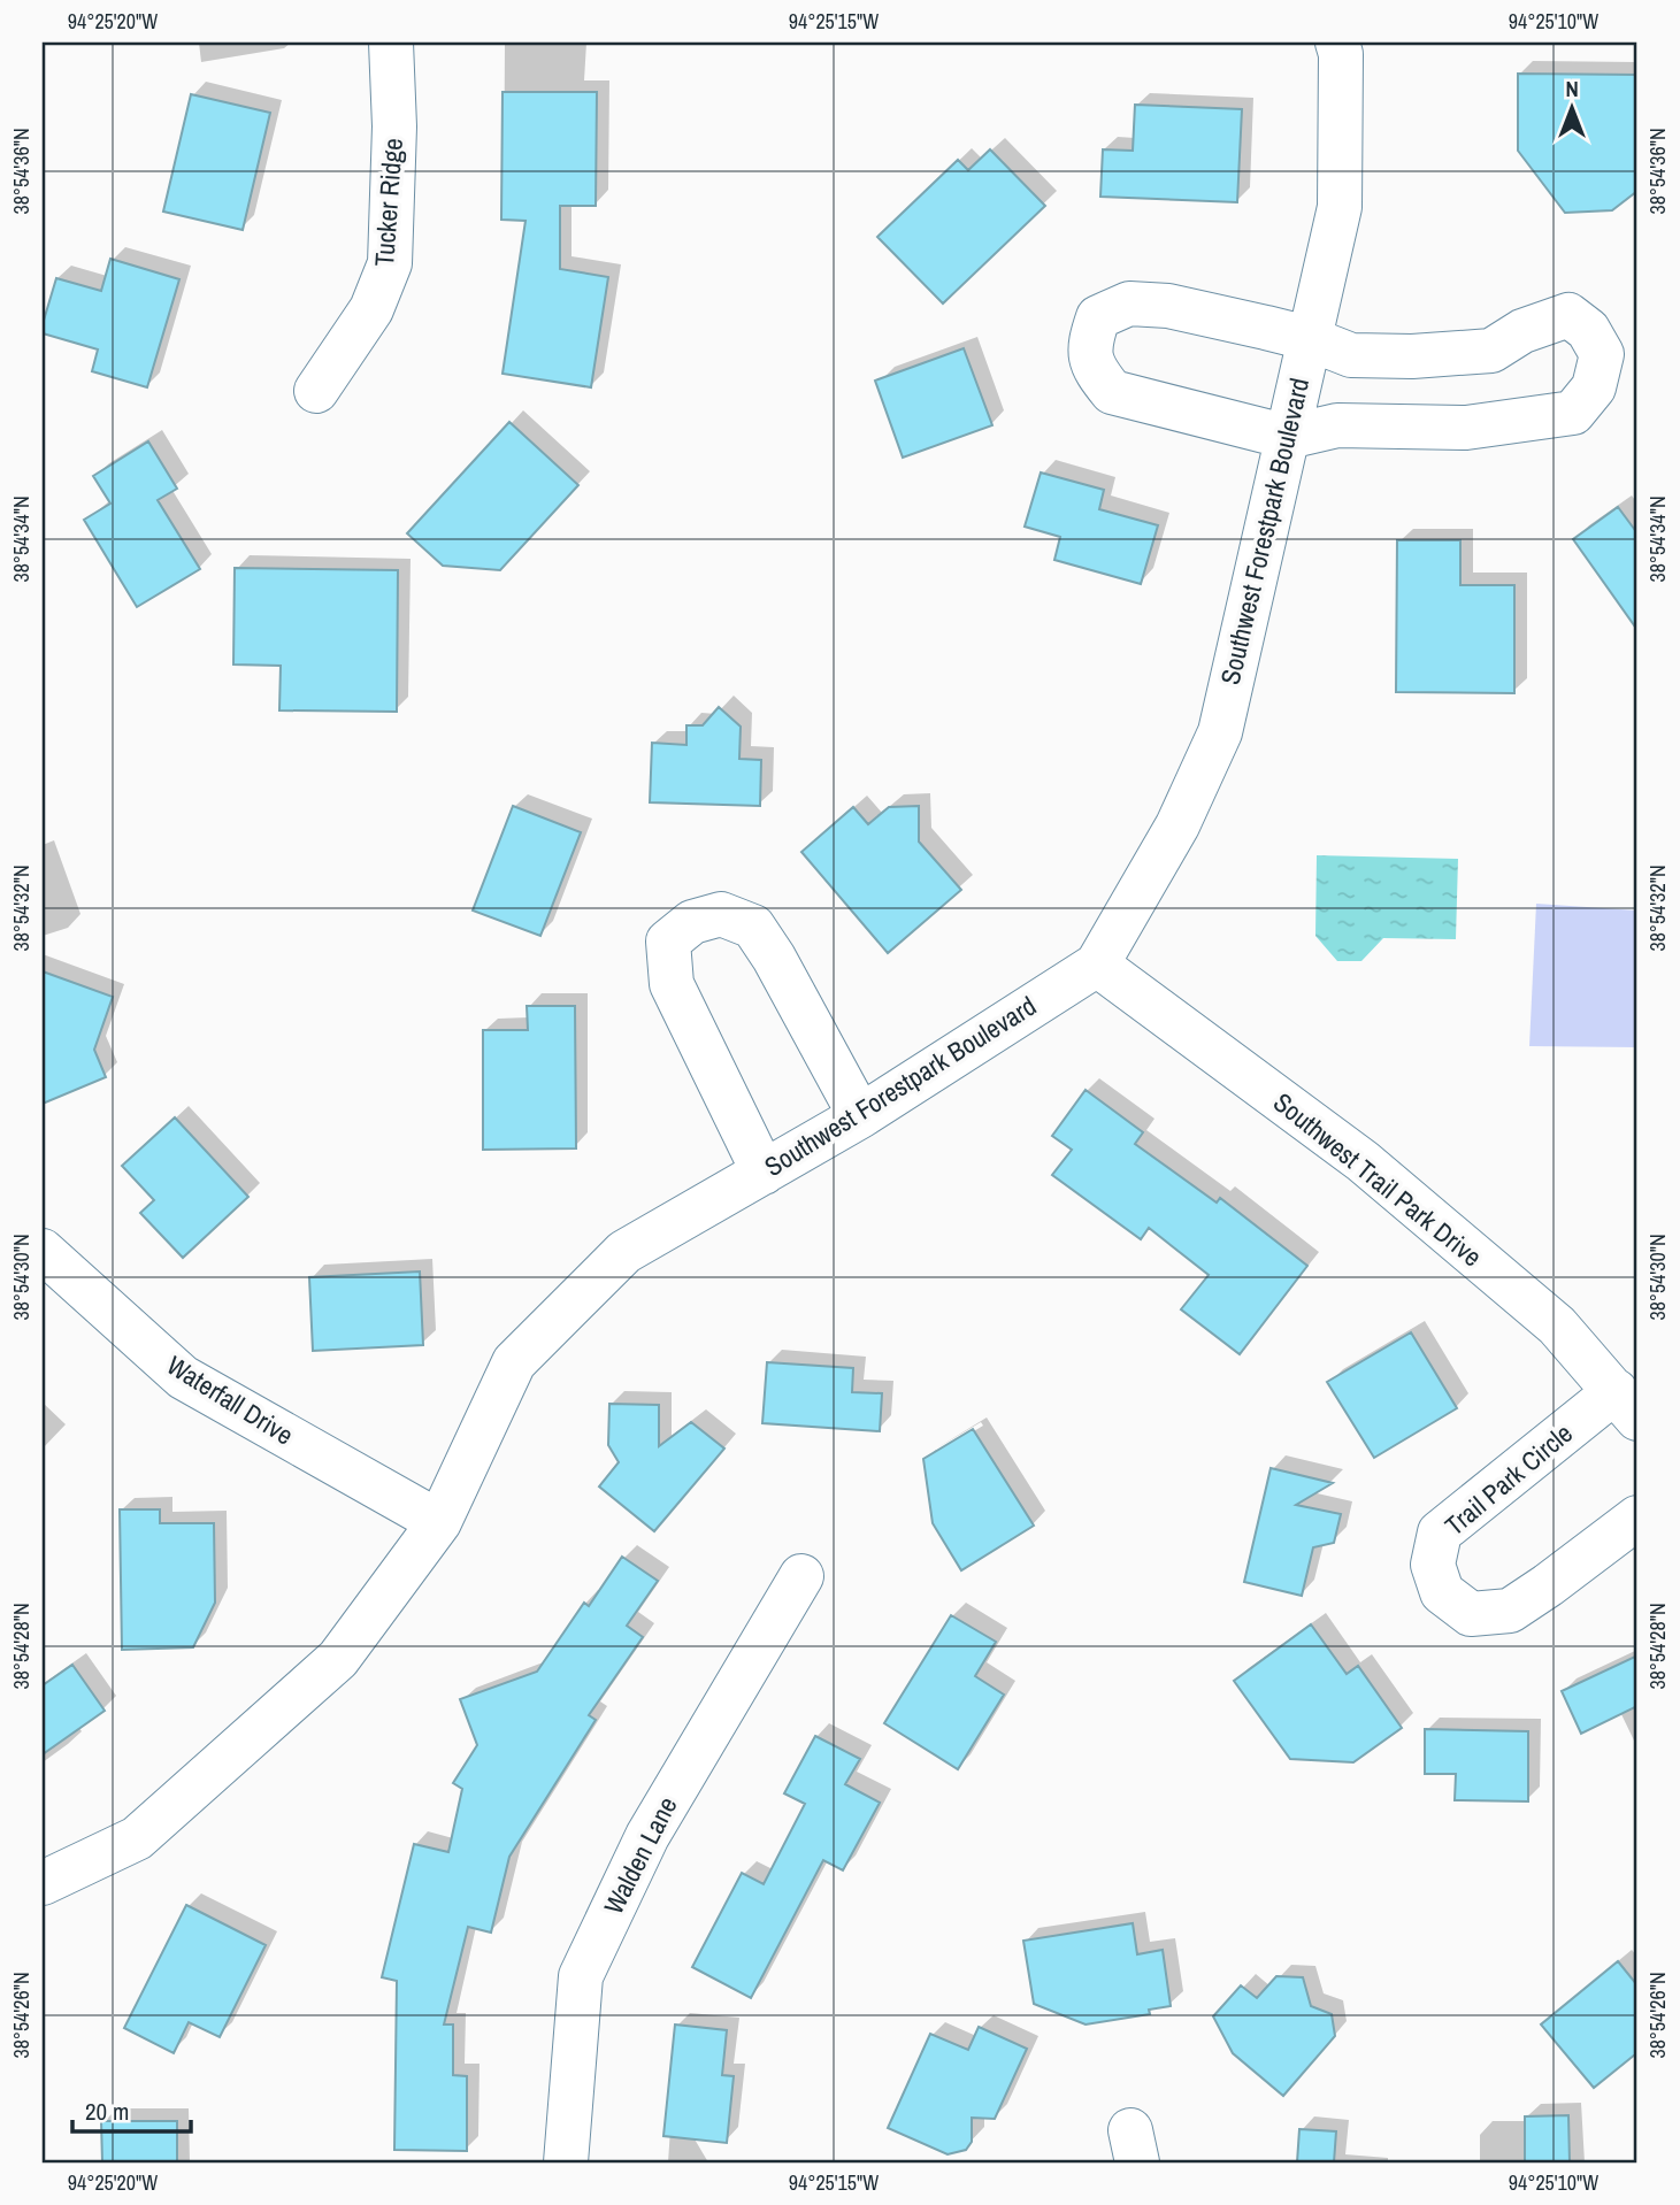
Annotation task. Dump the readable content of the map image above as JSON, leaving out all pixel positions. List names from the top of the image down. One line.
{"streets":{"street":["Tucker Ridge","Southwest Forestpark Boulevard","Southwest Trail Park Drive","Waterfall Drive","Trail Park Circle","Walden Lane"]},"crossings":[["Southwest Forestpark Boulevard","Southwest Trail Park Drive"],["Southwest Forestpark Boulevard","Waterfall Drive"],["Southwest Trail Park Drive","Trail Park Circle"]],"scale_bar":"20 m","north":"top","coordinates":["94°25'20\"W","94°25'15\"W","94°25'10\"W","38°54'36\"N","38°54'34\"N","38°54'32\"N","38°54'30\"N","38°54'28\"N","38°54'26\"N"]}
